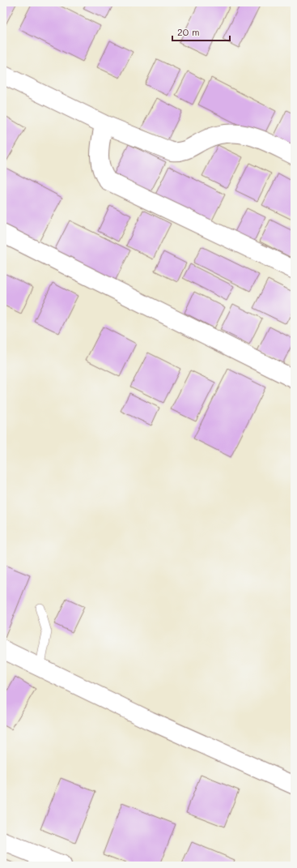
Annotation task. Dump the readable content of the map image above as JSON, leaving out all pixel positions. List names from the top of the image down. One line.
{"scale_bar":"20 m"}
